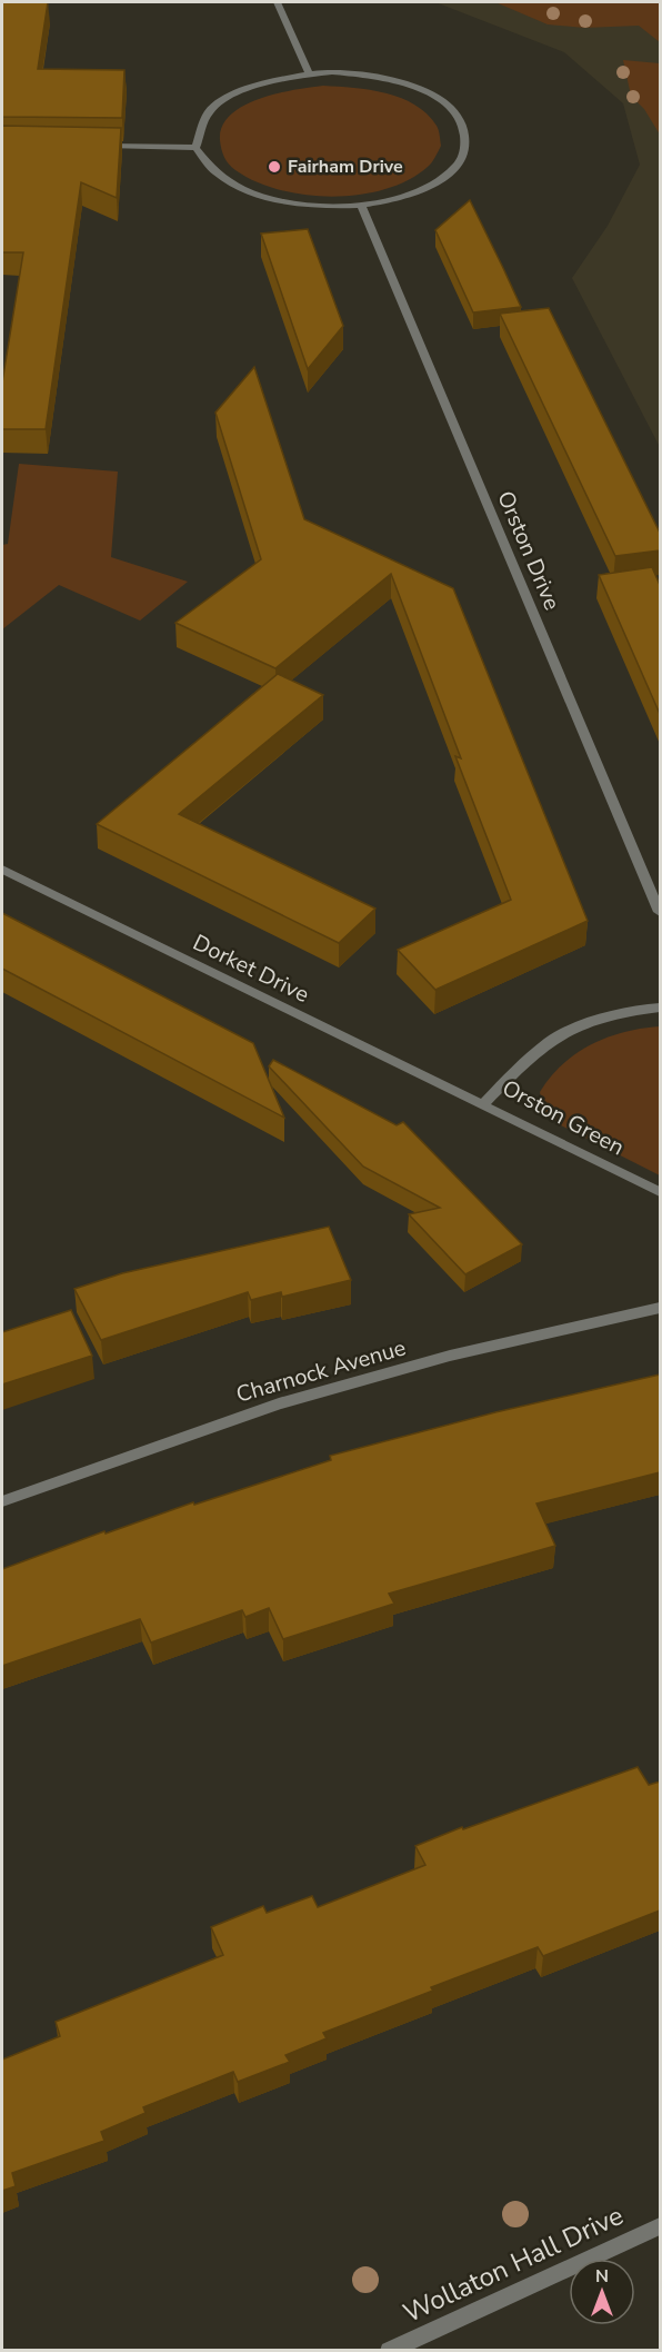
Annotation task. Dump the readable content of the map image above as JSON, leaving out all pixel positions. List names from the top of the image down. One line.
{"streets":{"street":["Orston Drive","Dorket Drive","Orston Green","Charnock Avenue","Wollaton Hall Drive"]},"crossings":[["Dorket Drive","Orston Green"]],"places":["Fairham Drive"],"north":"top"}
